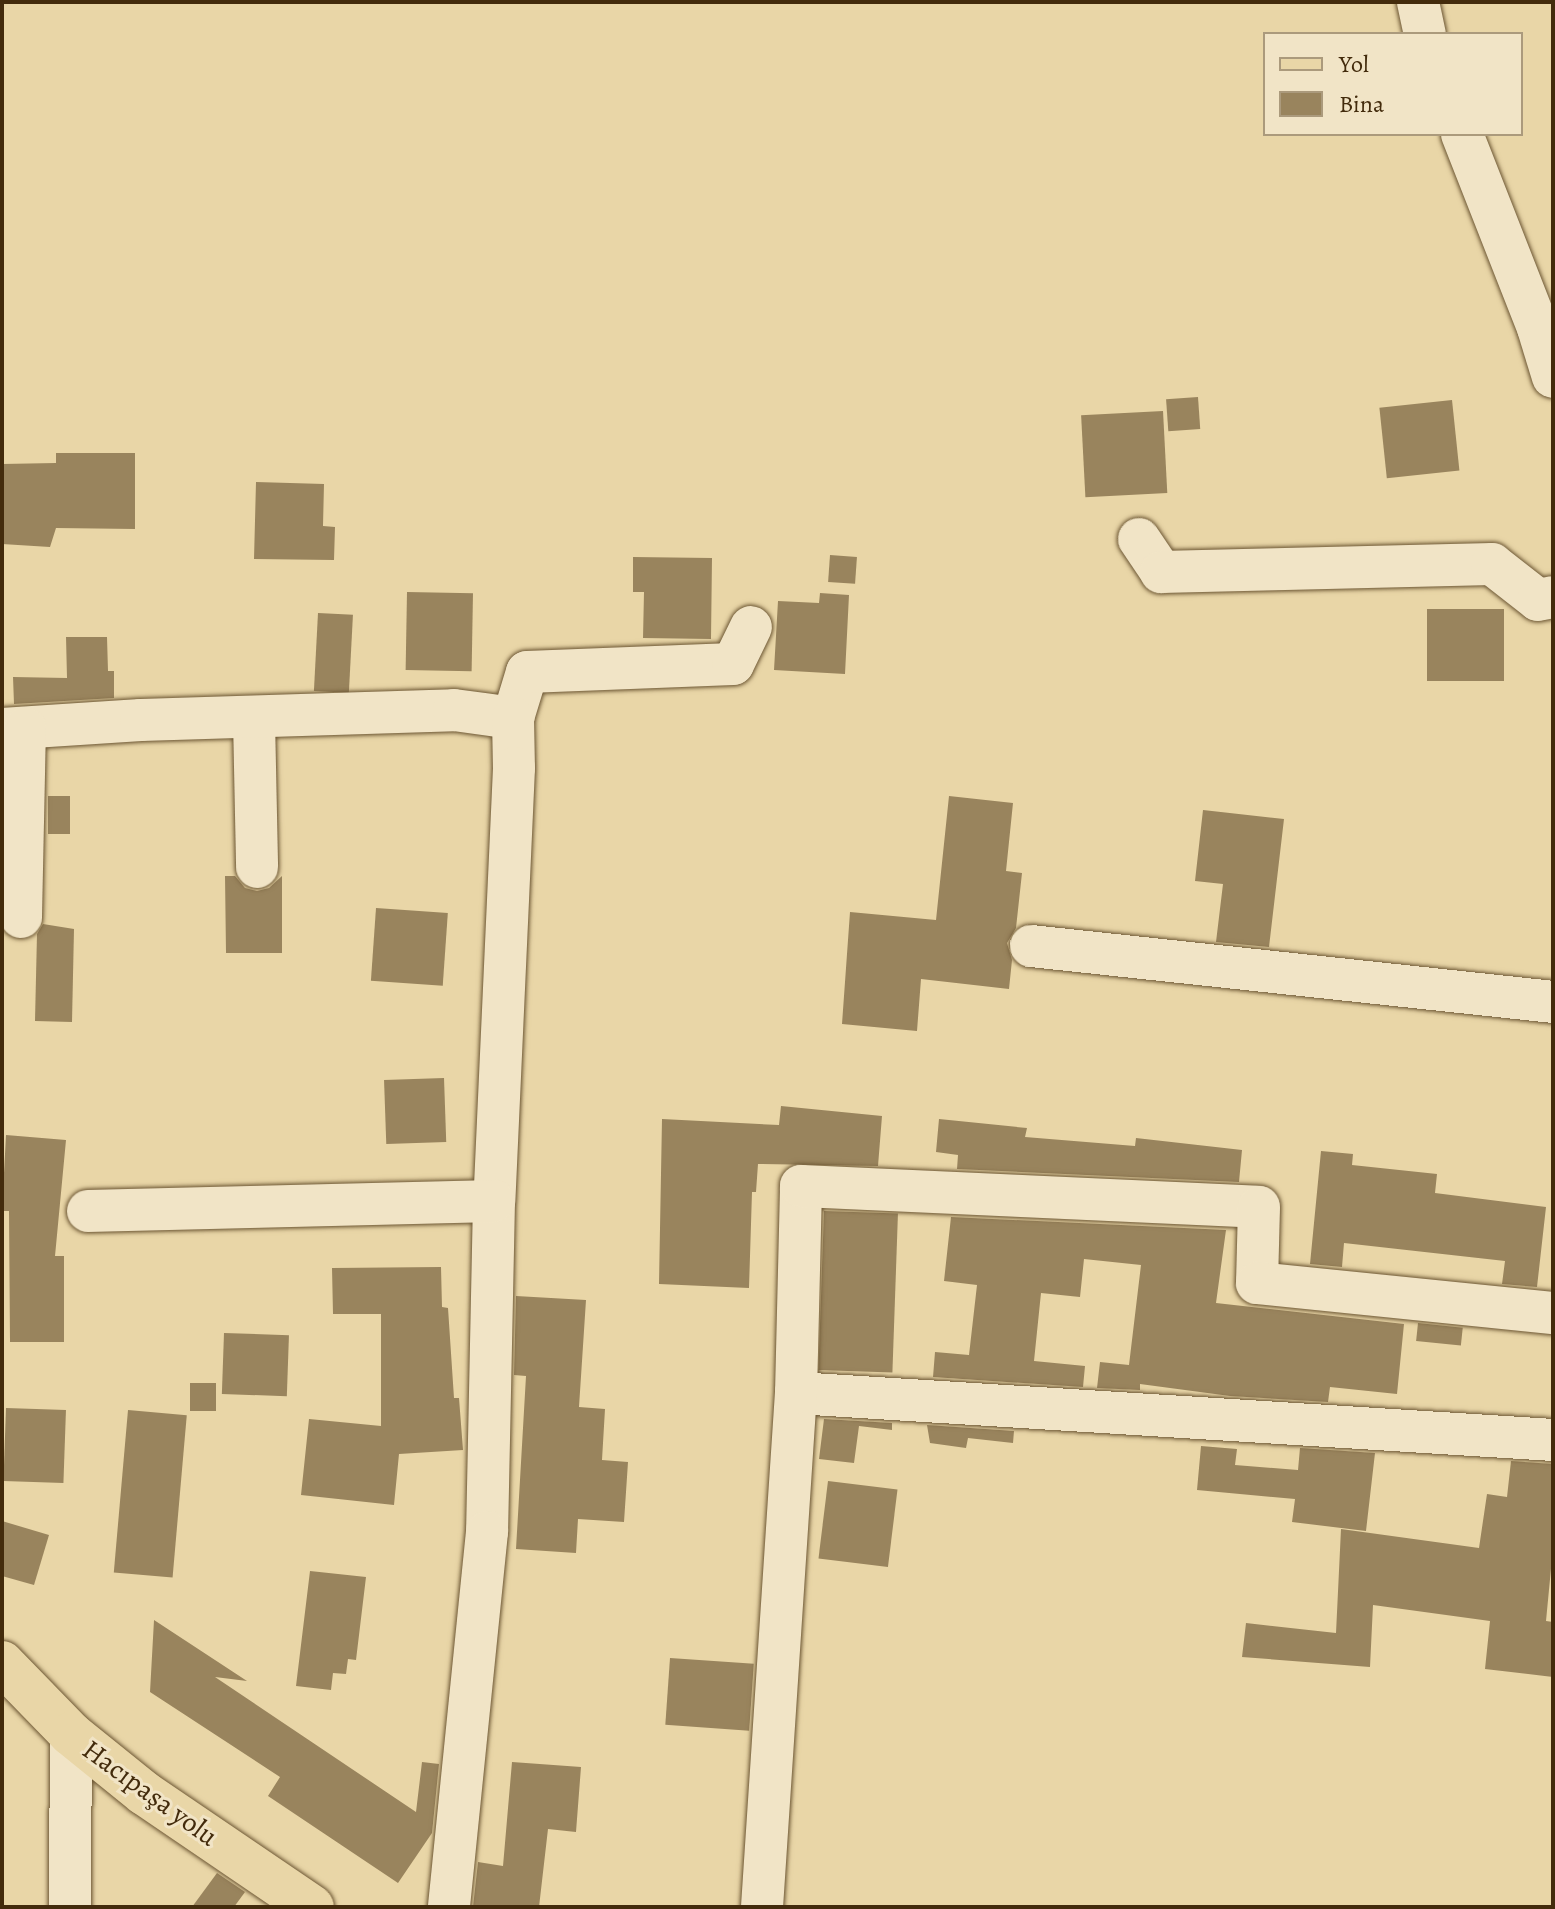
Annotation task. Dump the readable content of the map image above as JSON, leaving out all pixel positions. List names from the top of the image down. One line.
{"streets":{"main road":["Hacıpaşa yolu"]},"legend":["Yol","Bina"]}
